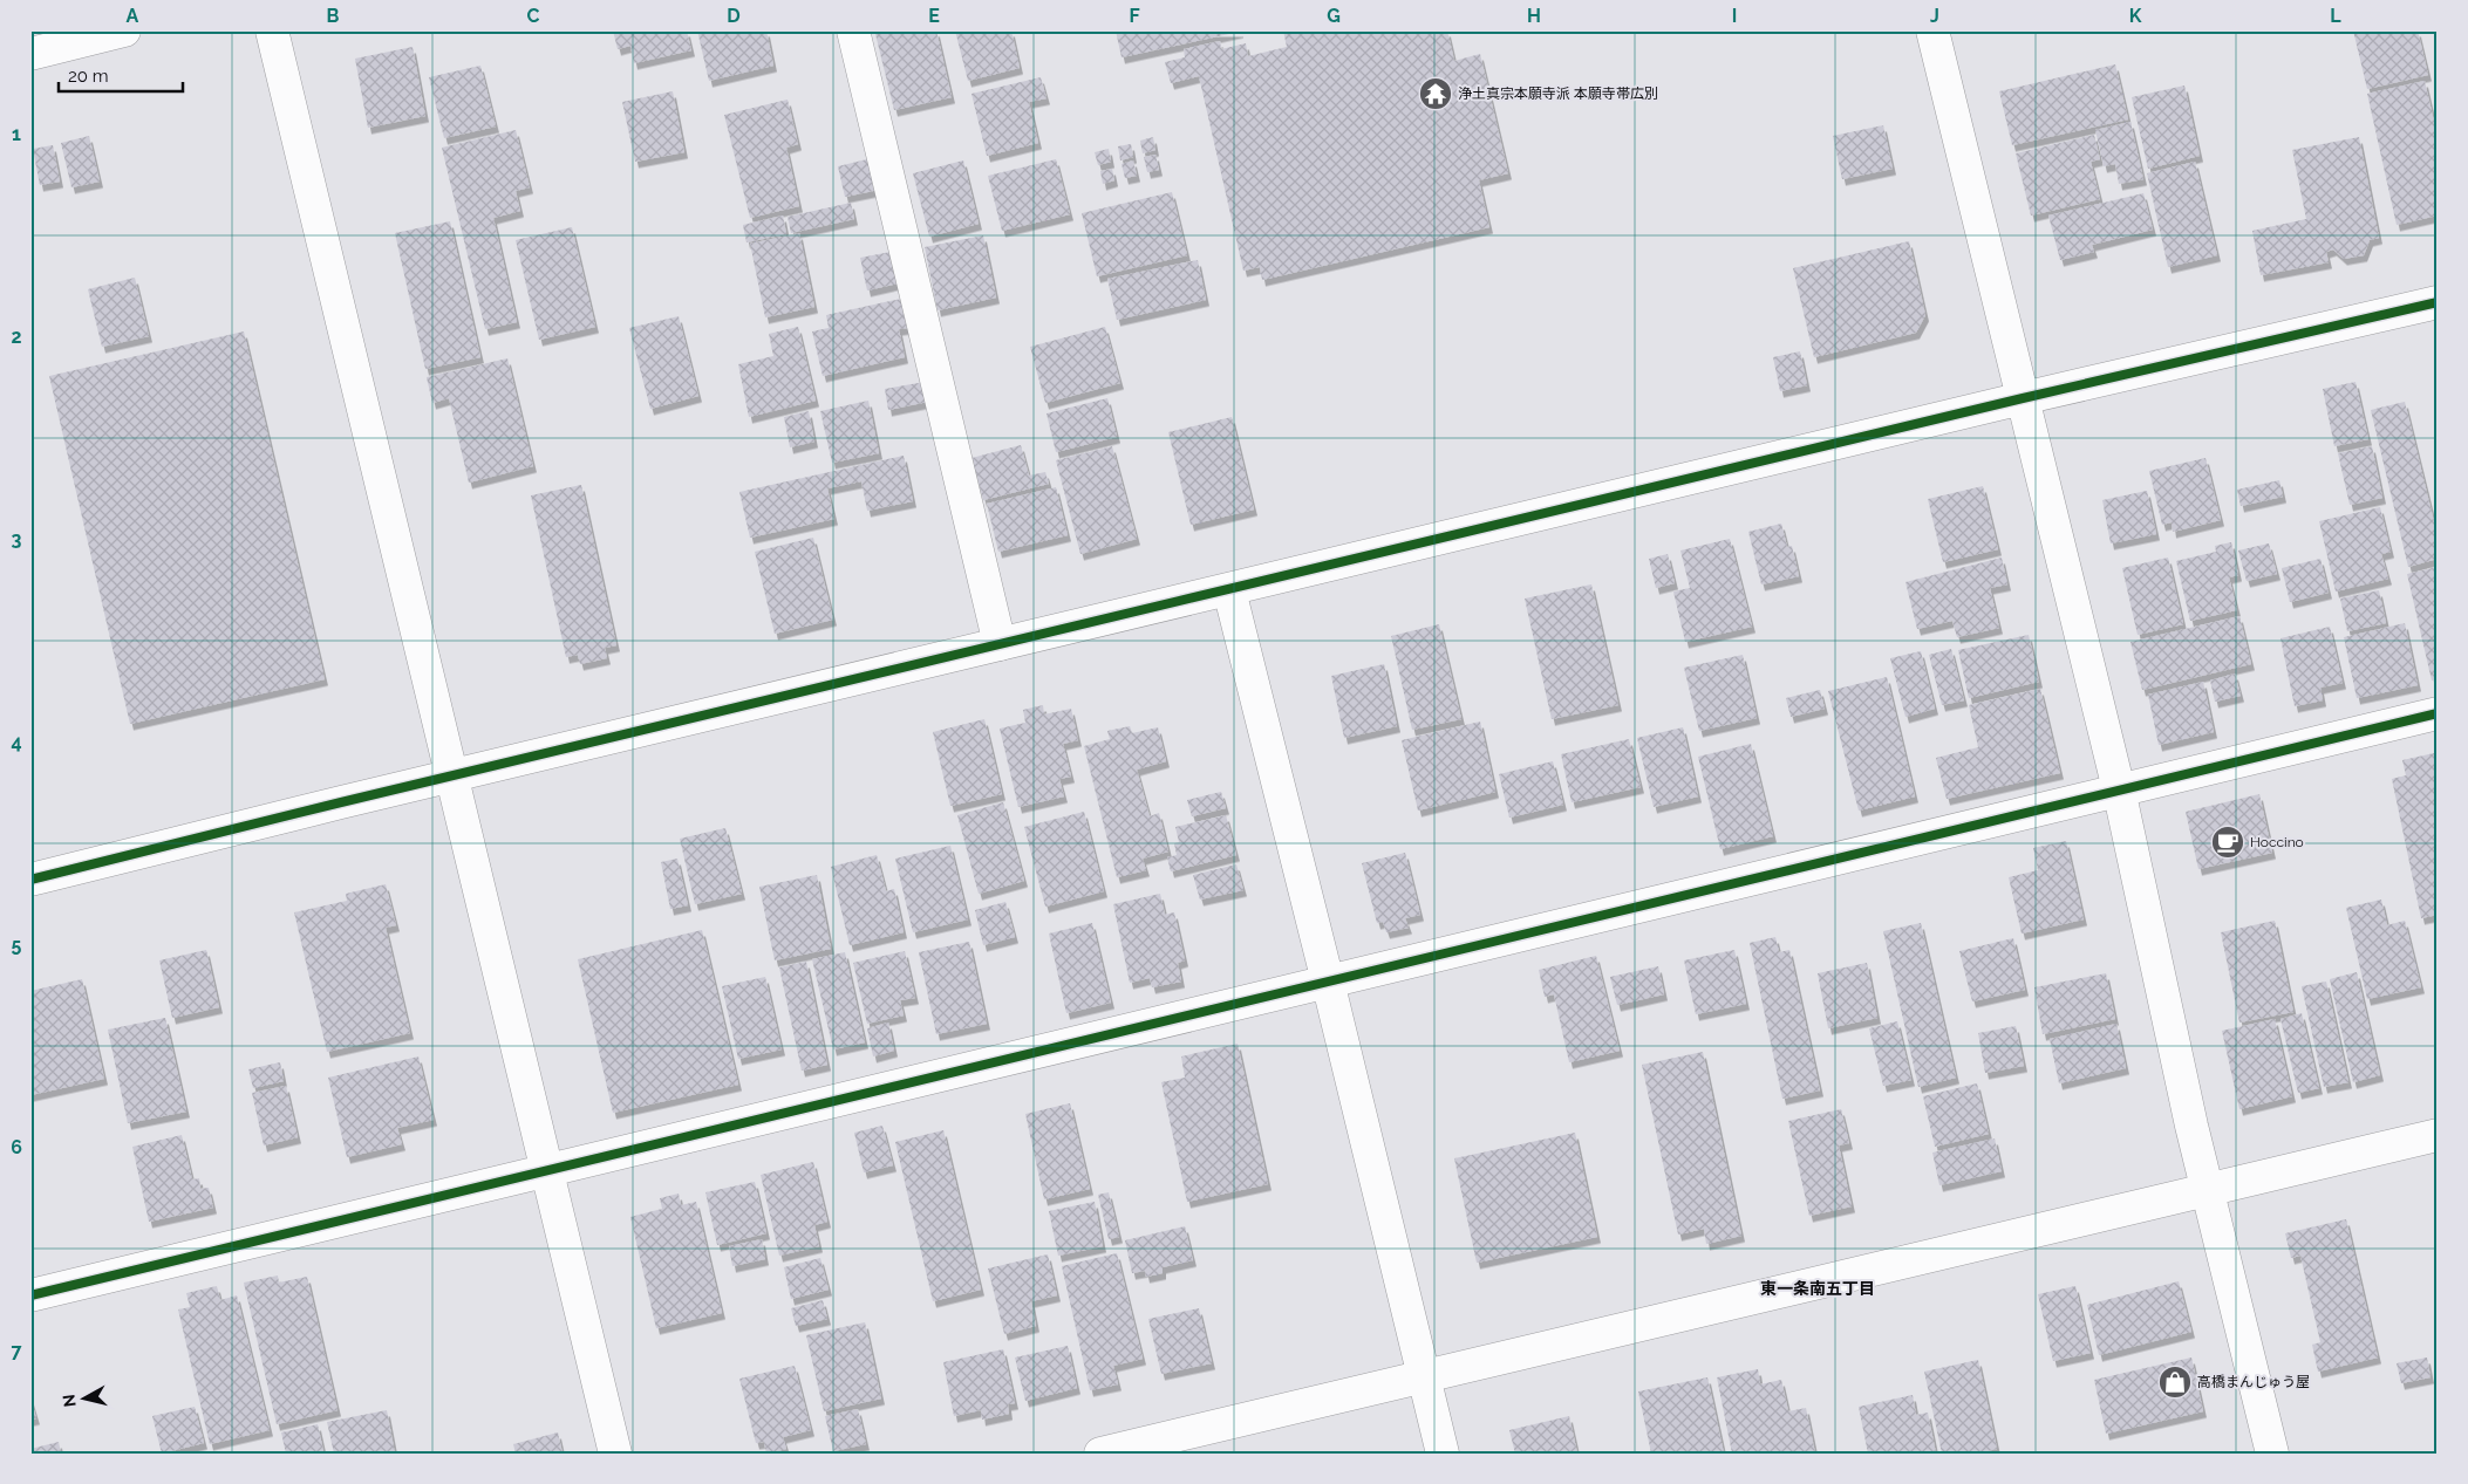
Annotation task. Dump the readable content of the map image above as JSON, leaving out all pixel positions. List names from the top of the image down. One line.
{"districts":["東一条南五丁目"],"places":{"temple":["浄土真宗本願寺派 本願寺帯広別"],"cafe":["Hoccino"],"shop":["高橋まんじゅう屋"]},"scale_bar":"20 m","north":"left","grid":{"columns":["A","B","C","D","E","F","G","H","I","J","K","L"],"rows":["1","2","3","4","5","6","7"]}}
